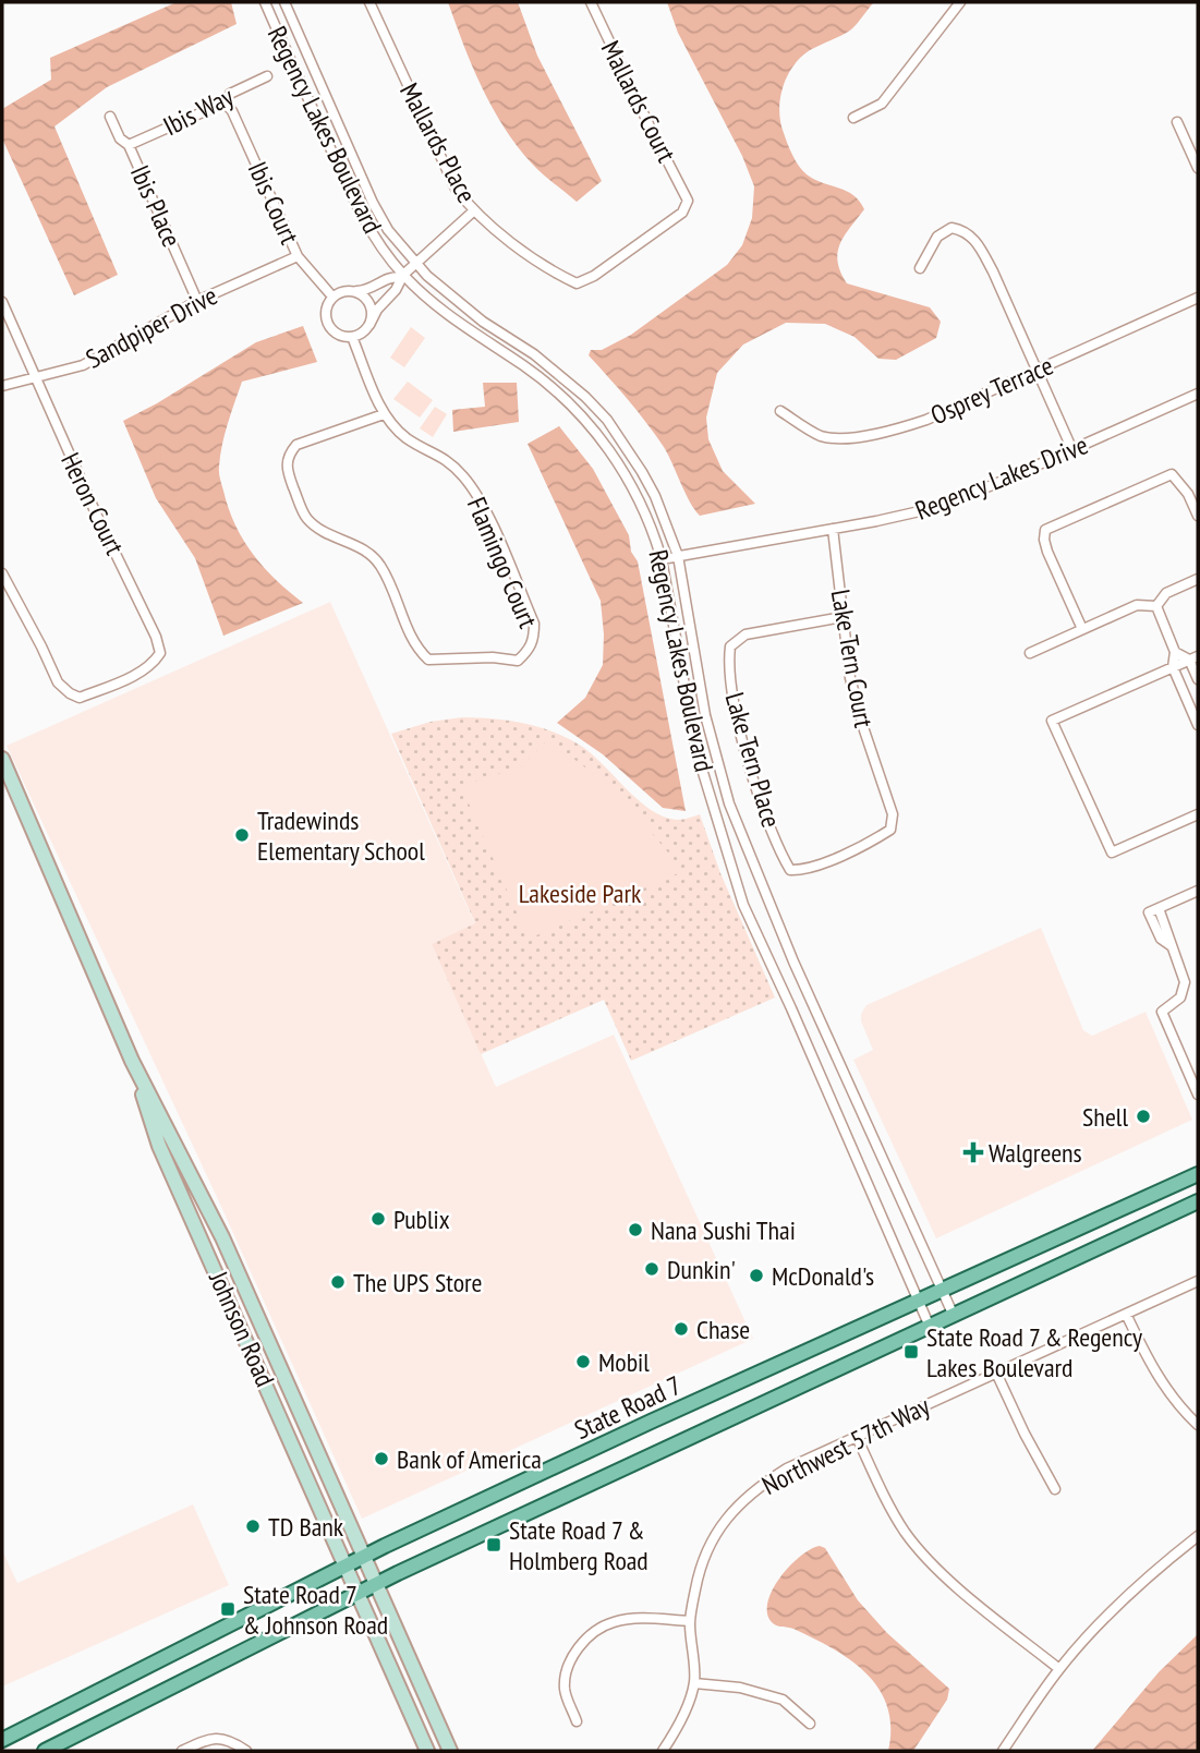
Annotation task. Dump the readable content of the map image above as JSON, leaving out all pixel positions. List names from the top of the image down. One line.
{"streets":{"main road":["State Road 7"],"street":["Mallards Court","Ibis Way","Regency Lakes Boulevard","Mallards Place","Ibis Court","Ibis Place","Sandpiper Drive","Osprey Terrace","Regency Lakes Drive","Heron Court","Flamingo Court","Lake Tern Court","Lake Tern Place","Johnson Road","Northwest 57th Way"]},"crossings":[["Mallards Court","Mallards Place"],["Ibis Way","Ibis Court"],["Ibis Way","Ibis Place"],["Regency Lakes Boulevard","Regency Lakes Drive"],["Regency Lakes Boulevard","State Road 7"],["Ibis Court","Sandpiper Drive"],["Ibis Court","Flamingo Court"],["Ibis Place","Sandpiper Drive"],["Sandpiper Drive","Heron Court"],["Regency Lakes Drive","Lake Tern Court"],["Lake Tern Court","Lake Tern Place"],["Johnson Road","State Road 7"]],"parks":["Lakeside Park"],"places":{"other":["Tradewinds Elementary School","Shell","Publix","Nana Sushi Thai","Dunkin'","McDonald's","The UPS Store","Chase","Mobil","Bank of America","TD Bank"],"health":["Walgreens"],"transit":["State Road 7 & Regency Lakes Boulevard","State Road 7 & Holmberg Road","State Road 7 & Johnson Road"]}}
